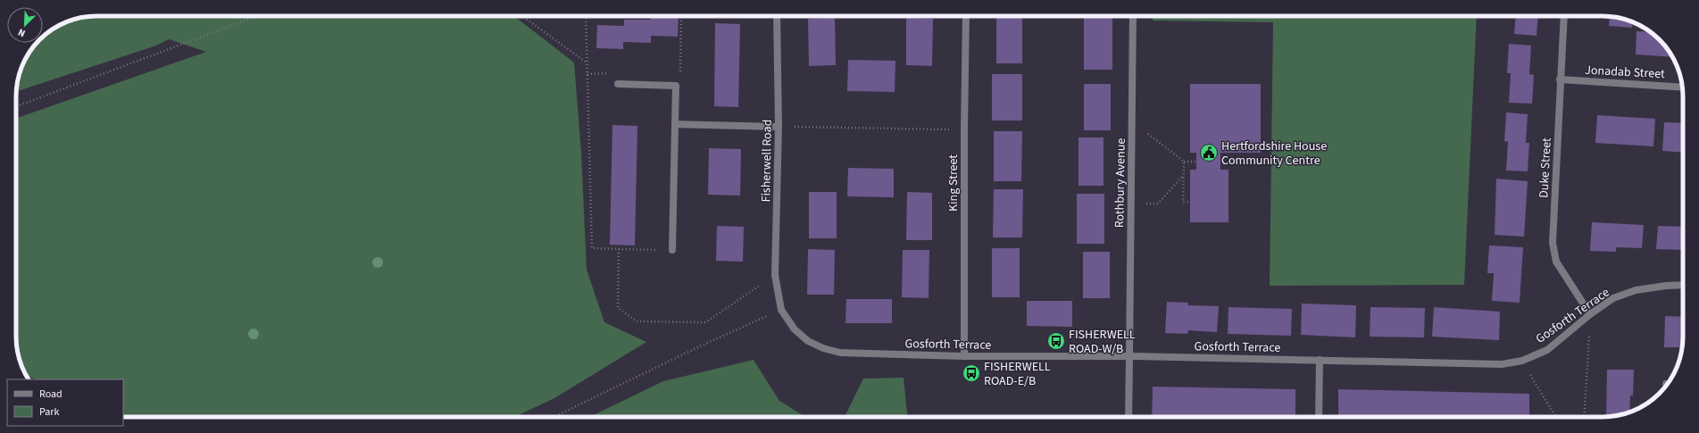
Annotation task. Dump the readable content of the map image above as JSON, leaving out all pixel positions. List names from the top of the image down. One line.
{"streets":{"street":["Jonadab Street","Fisherwell Road","Duke Street","King Street","Rothbury Avenue","Gosforth Terrace"]},"crossings":[["Jonadab Street","Duke Street"],["Fisherwell Road","Gosforth Terrace"],["Duke Street","Gosforth Terrace"],["King Street","Gosforth Terrace"],["Rothbury Avenue","Gosforth Terrace"]],"places":{"public building":["Hertfordshire House Community Centre"],"bus stop":["FISHERWELL ROAD-W/B","FISHERWELL ROAD-E/B"]},"legend":["Road","Park"],"north":"bottom left"}
